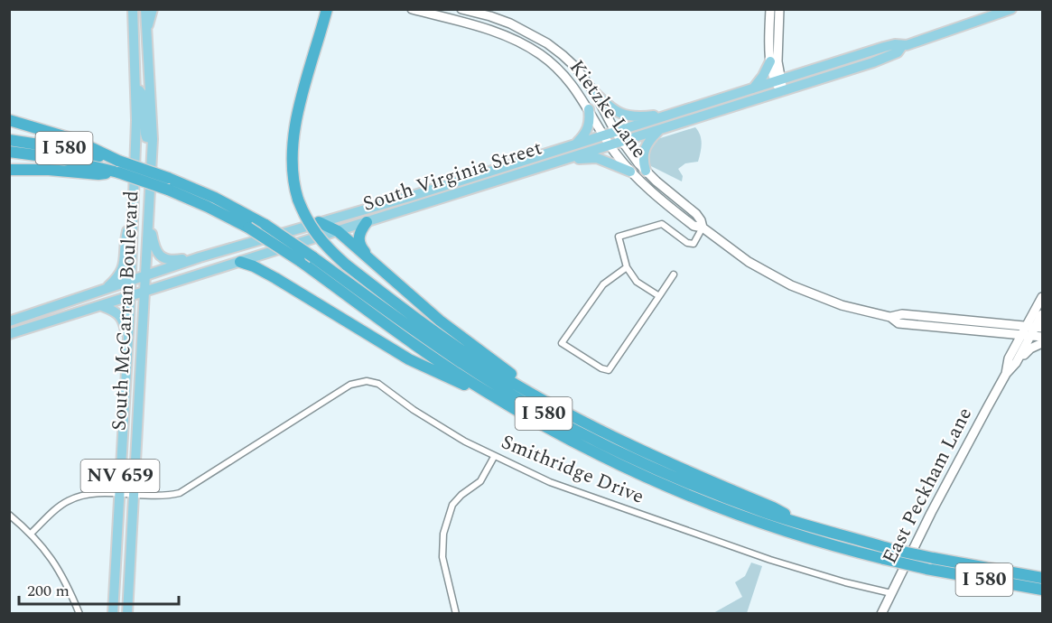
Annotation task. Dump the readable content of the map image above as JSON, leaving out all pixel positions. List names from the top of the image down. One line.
{"streets":{"highway":["I 580"],"main road":["Kietzke Lane","South Virginia Street","South McCarran Boulevard","NV 659","East Peckham Lane"],"street":["Smithridge Drive"]},"crossings":[["Kietzke Lane","South Virginia Street"],["Kietzke Lane","East Peckham Lane"],["South Virginia Street","South McCarran Boulevard"],["South McCarran Boulevard","Smithridge Drive"],["Smithridge Drive","East Peckham Lane"]],"scale_bar":"200 m"}
